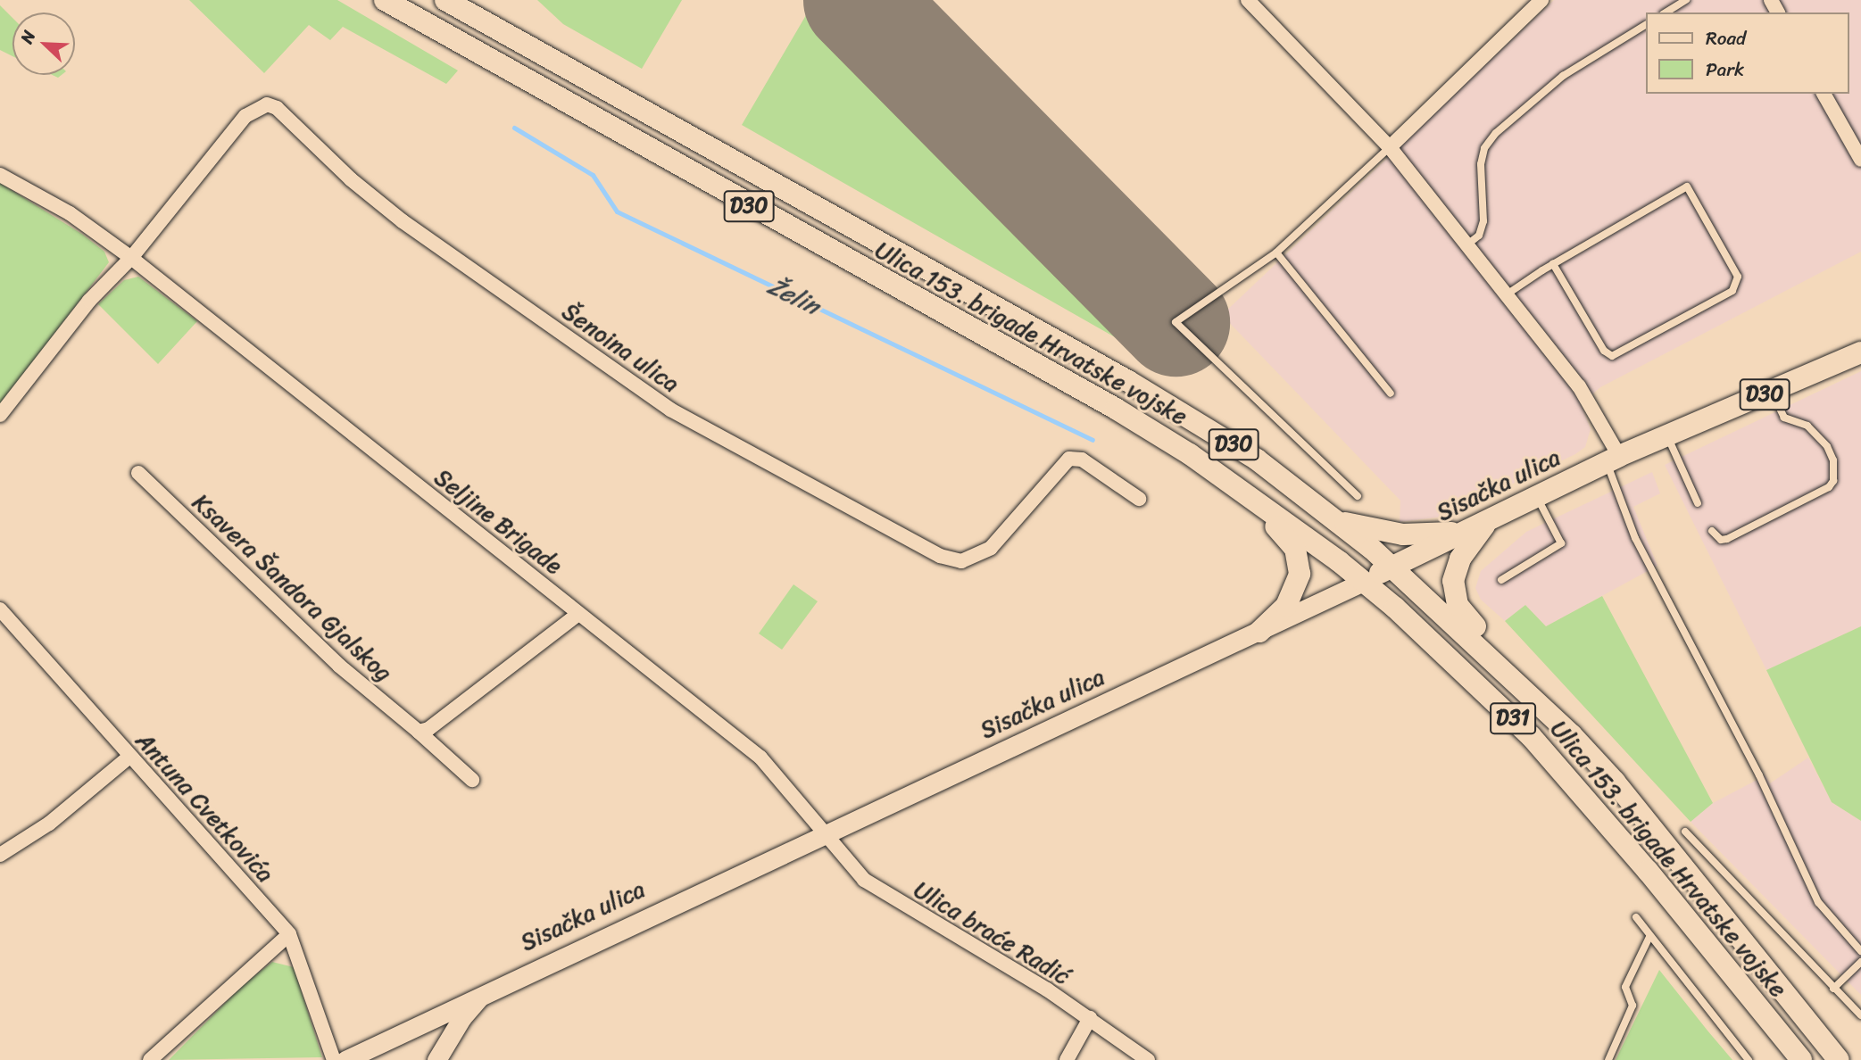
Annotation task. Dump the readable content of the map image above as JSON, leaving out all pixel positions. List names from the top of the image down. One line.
{"streets":{"main road":["D30","Ulica 153. brigade Hrvatske vojske","Sisačka ulica","D31"],"street":["Šenoina ulica","Seljine Brigade","Ksavera Šandora Gjalskog","Antuna Cvetkovića","Ulica braće Radić"]},"crossings":[["Ulica 153. brigade Hrvatske vojske","Sisačka ulica"],["Šenoina ulica","Seljine Brigade"],["Sisačka ulica","Seljine Brigade"],["Sisačka ulica","Ulica braće Radić"],["Seljine Brigade","Ulica braće Radić"]],"water":["Želin"],"legend":["Road","Park"],"north":"top left"}
